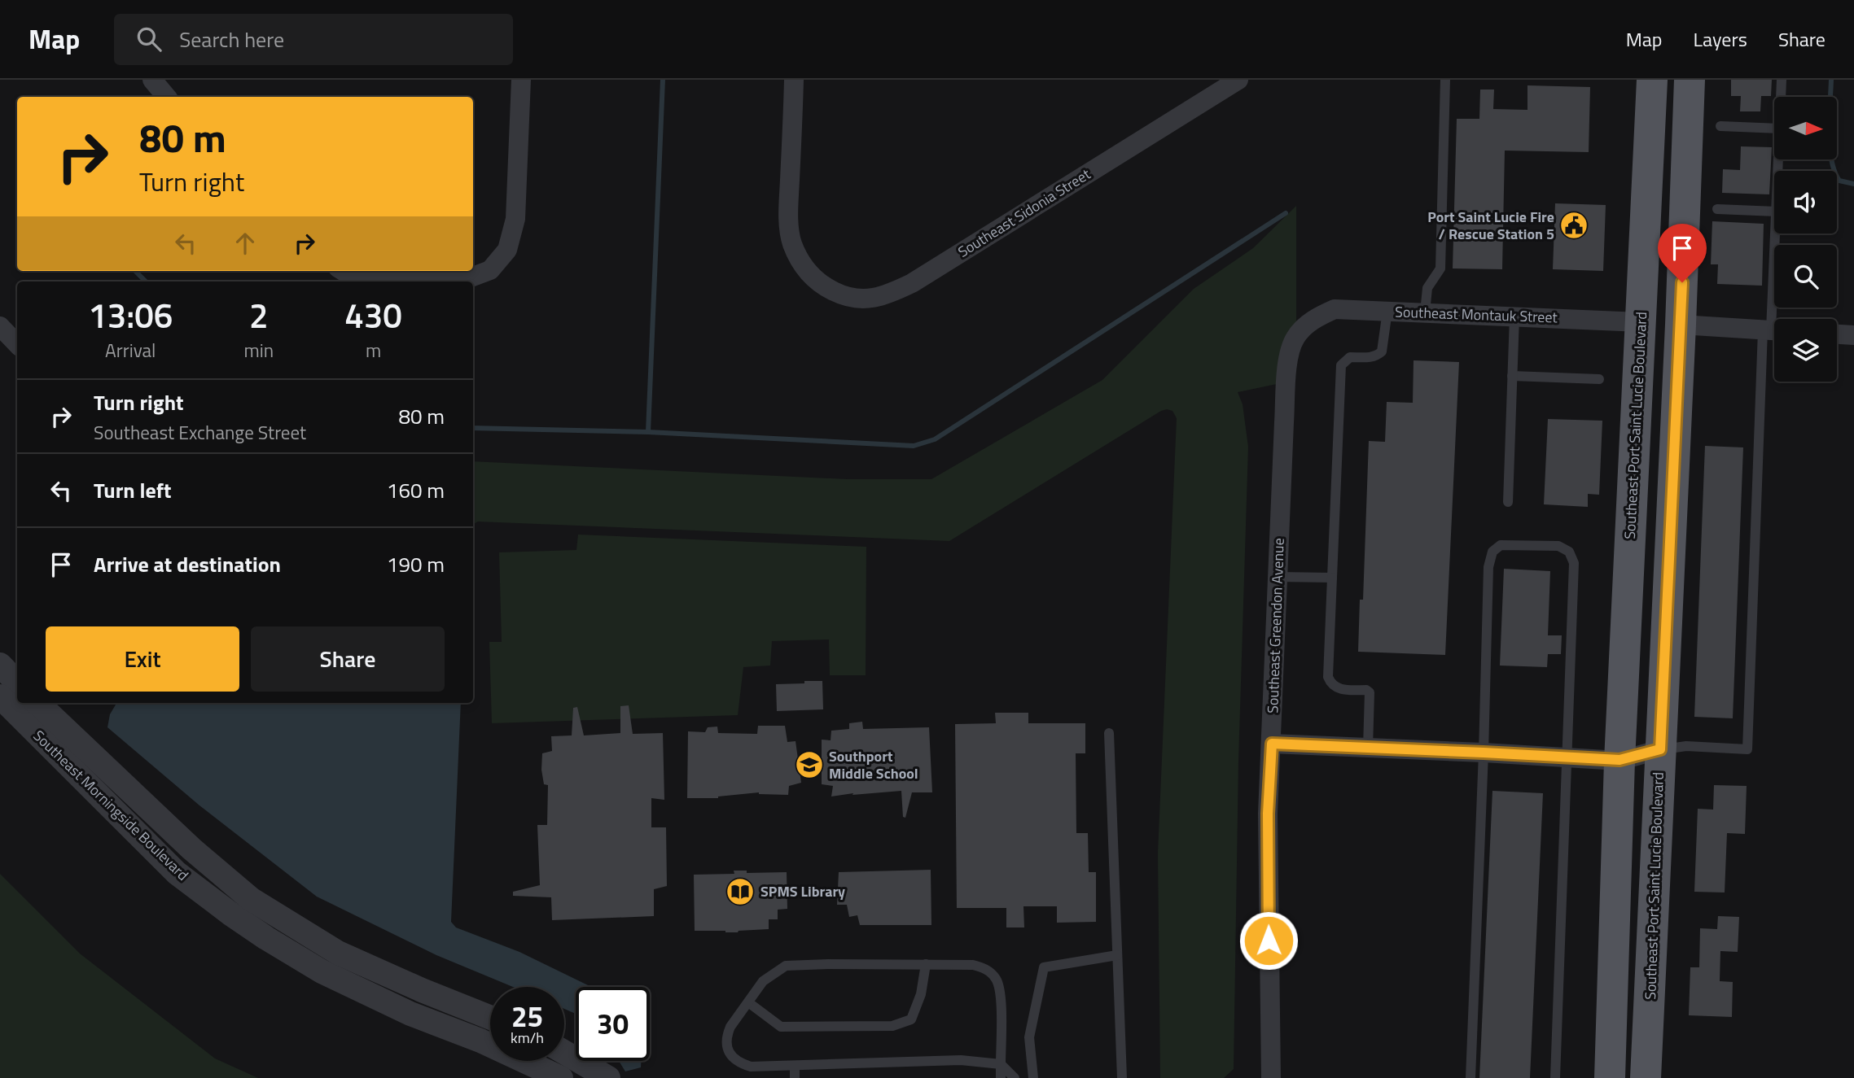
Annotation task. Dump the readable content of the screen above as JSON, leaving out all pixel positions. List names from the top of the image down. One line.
{"streets":{"main road":["Southeast Port Saint Lucie Boulevard"],"street":["Southeast Sidonia Street","Southeast Montauk Street","Southeast Greendon Avenue","Southeast Morningside Boulevard"]},"crossings":[["Southeast Montauk Street","Southeast Port Saint Lucie Boulevard"],["Southeast Montauk Street","Southeast Greendon Avenue"]],"places":{"public building":["Port Saint Lucie Fire / Rescue Station 5"],"school or university":["Southport Middle School"],"library":["SPMS Library"]},"north":"right","page":{"header":"Map","search":"Search here","nav":["Map","Layers","Share"],"turn":["80 m","Turn right"],"eta":["13:06","Arrival","2","min","430","m"],"list":[{"name":"Turn right","note":"Southeast Exchange Street","value":"80 m"},{"name":"Turn left","value":"160 m"},{"name":"Arrive at destination","value":"190 m"}],"buttons":["Exit","Share"],"speed":"25 km/h","limit":"30"}}
